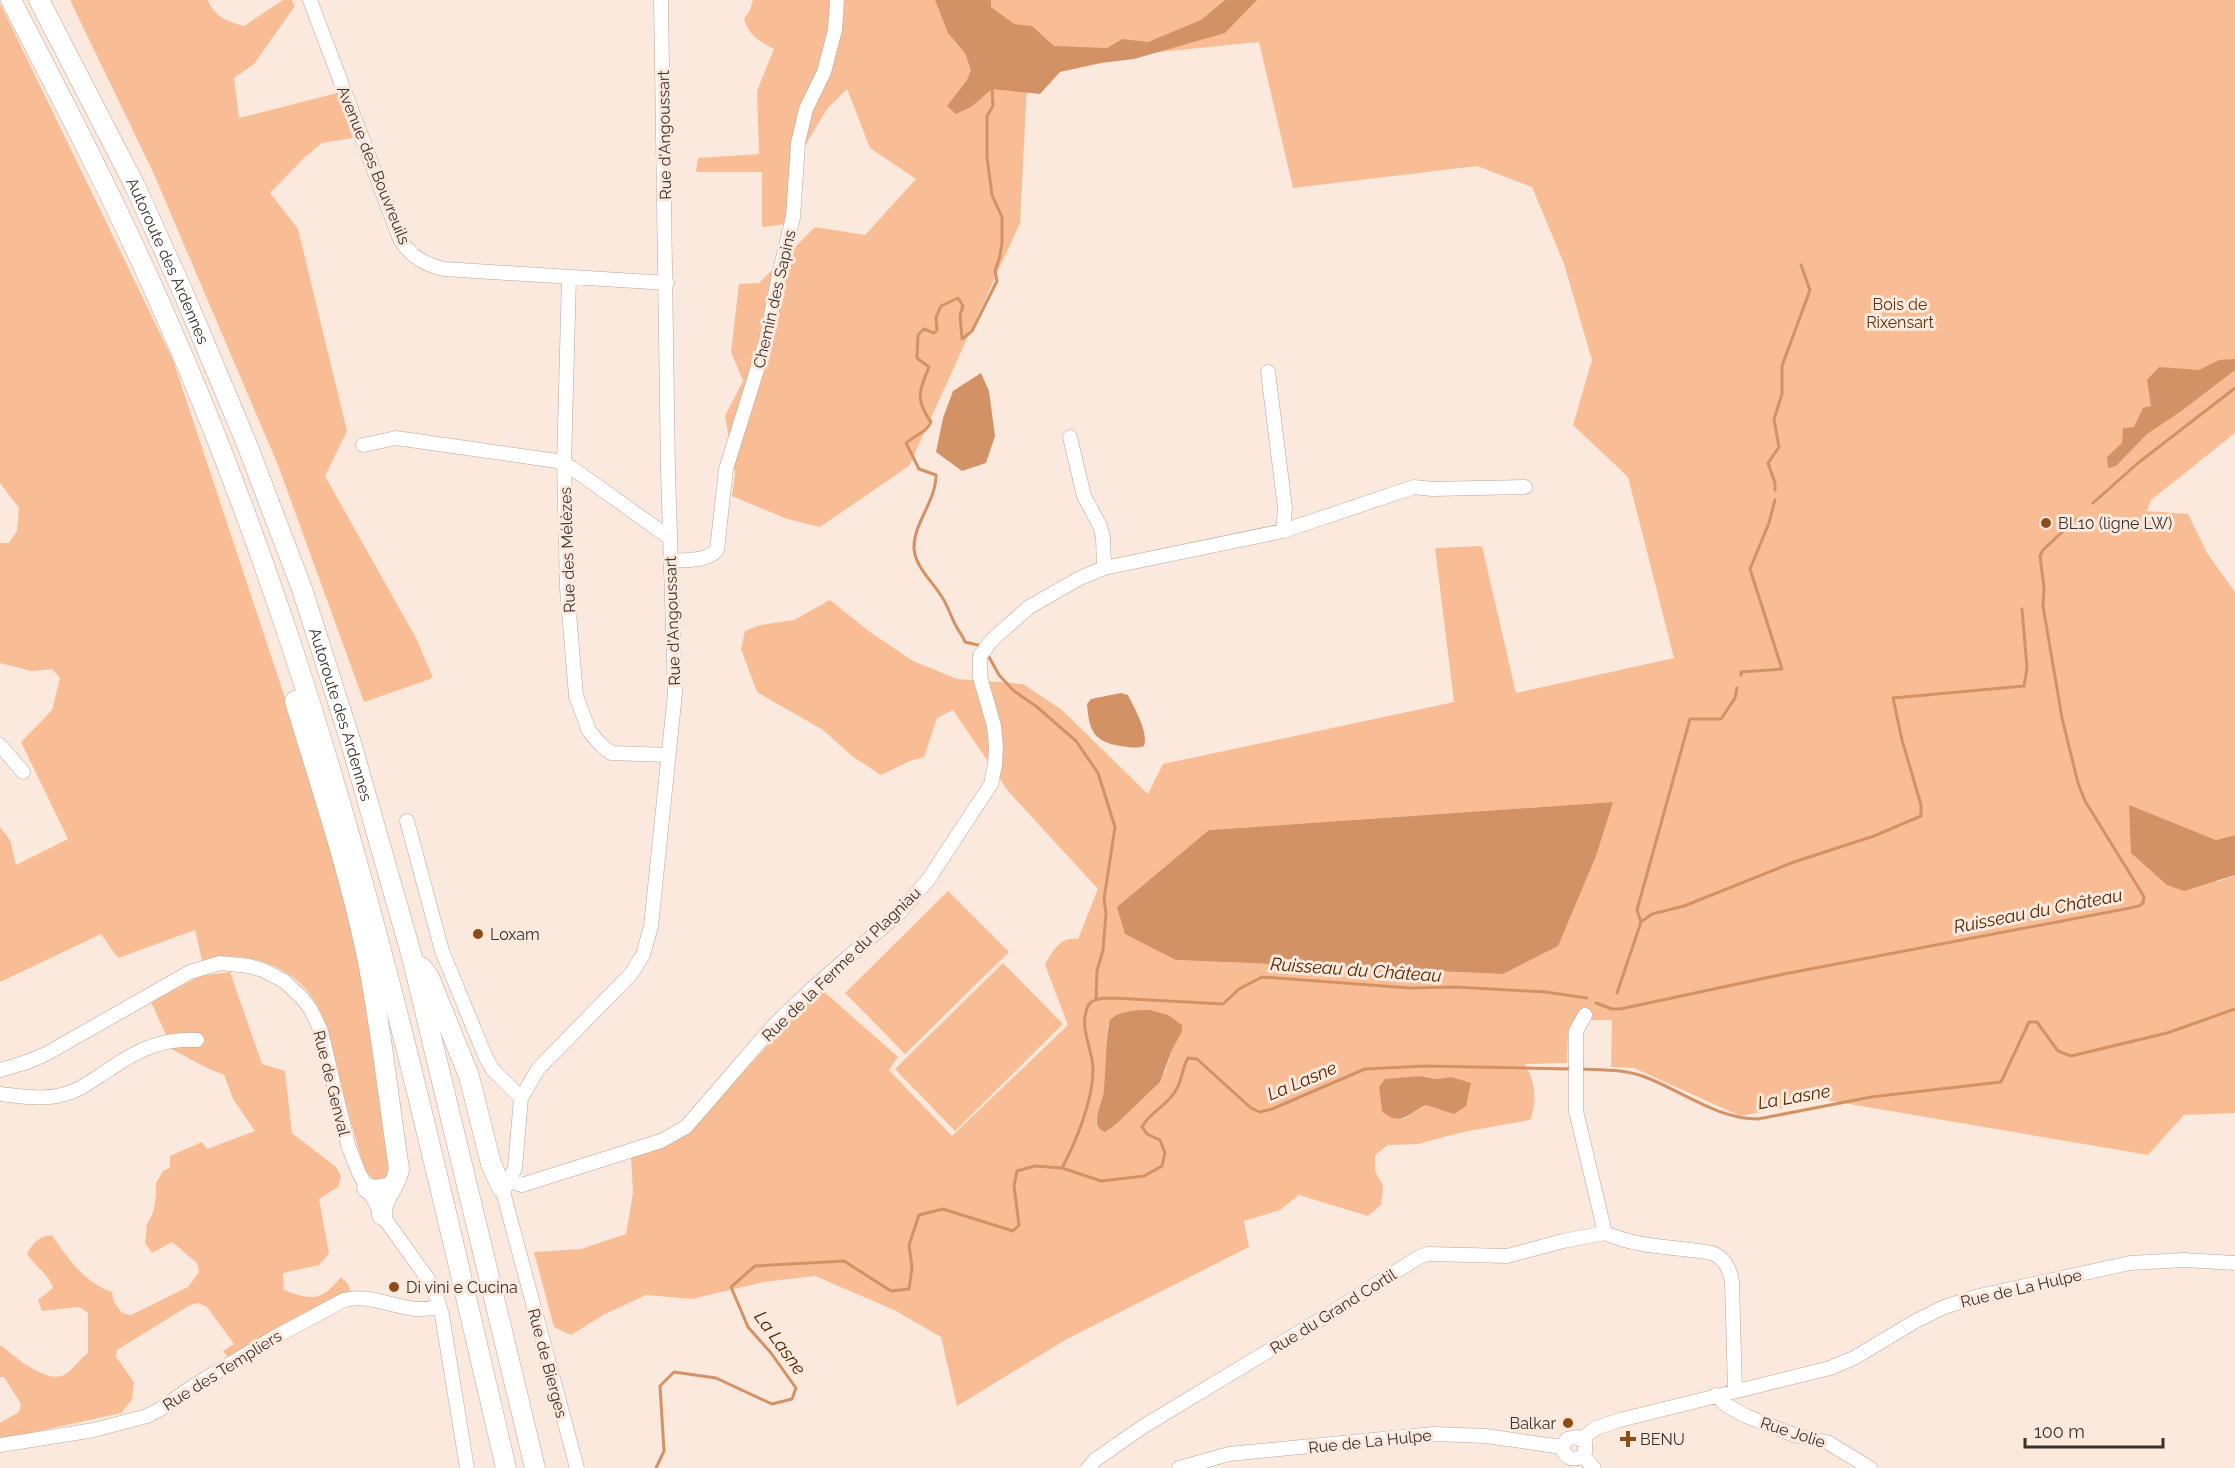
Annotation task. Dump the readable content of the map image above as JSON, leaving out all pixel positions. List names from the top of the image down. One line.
{"streets":{"highway":["Autoroute des Ardennes"],"street":["Rue d'Angoussart","Avenue des Bouvreuils","Chemin des Sapins","Rue des Mélèzes","Rue de la Ferme du Plagniau","Rue de Genval","Rue de La Hulpe","Rue du Grand Cortil","Rue de Bierges","Rue des Templiers","Rue Jolie"]},"crossings":[["Rue d'Angoussart","Avenue des Bouvreuils"],["Rue d'Angoussart","Chemin des Sapins"],["Rue d'Angoussart","Rue des Mélèzes"],["Rue d'Angoussart","Rue de la Ferme du Plagniau"],["Rue d'Angoussart","Rue de Bierges"],["Avenue des Bouvreuils","Rue des Mélèzes"],["Rue de la Ferme du Plagniau","Rue de Bierges"],["Rue de Genval","Rue des Templiers"],["Rue de La Hulpe","Rue Jolie"]],"water":["Ruisseau du Château","La Lasne"],"parks":["Bois de Rixensart"],"places":{"other":["BL10 (ligne LW)","Loxam","Di vini e Cucina","Balkar"],"health":["BENU"]},"scale_bar":"100 m"}
